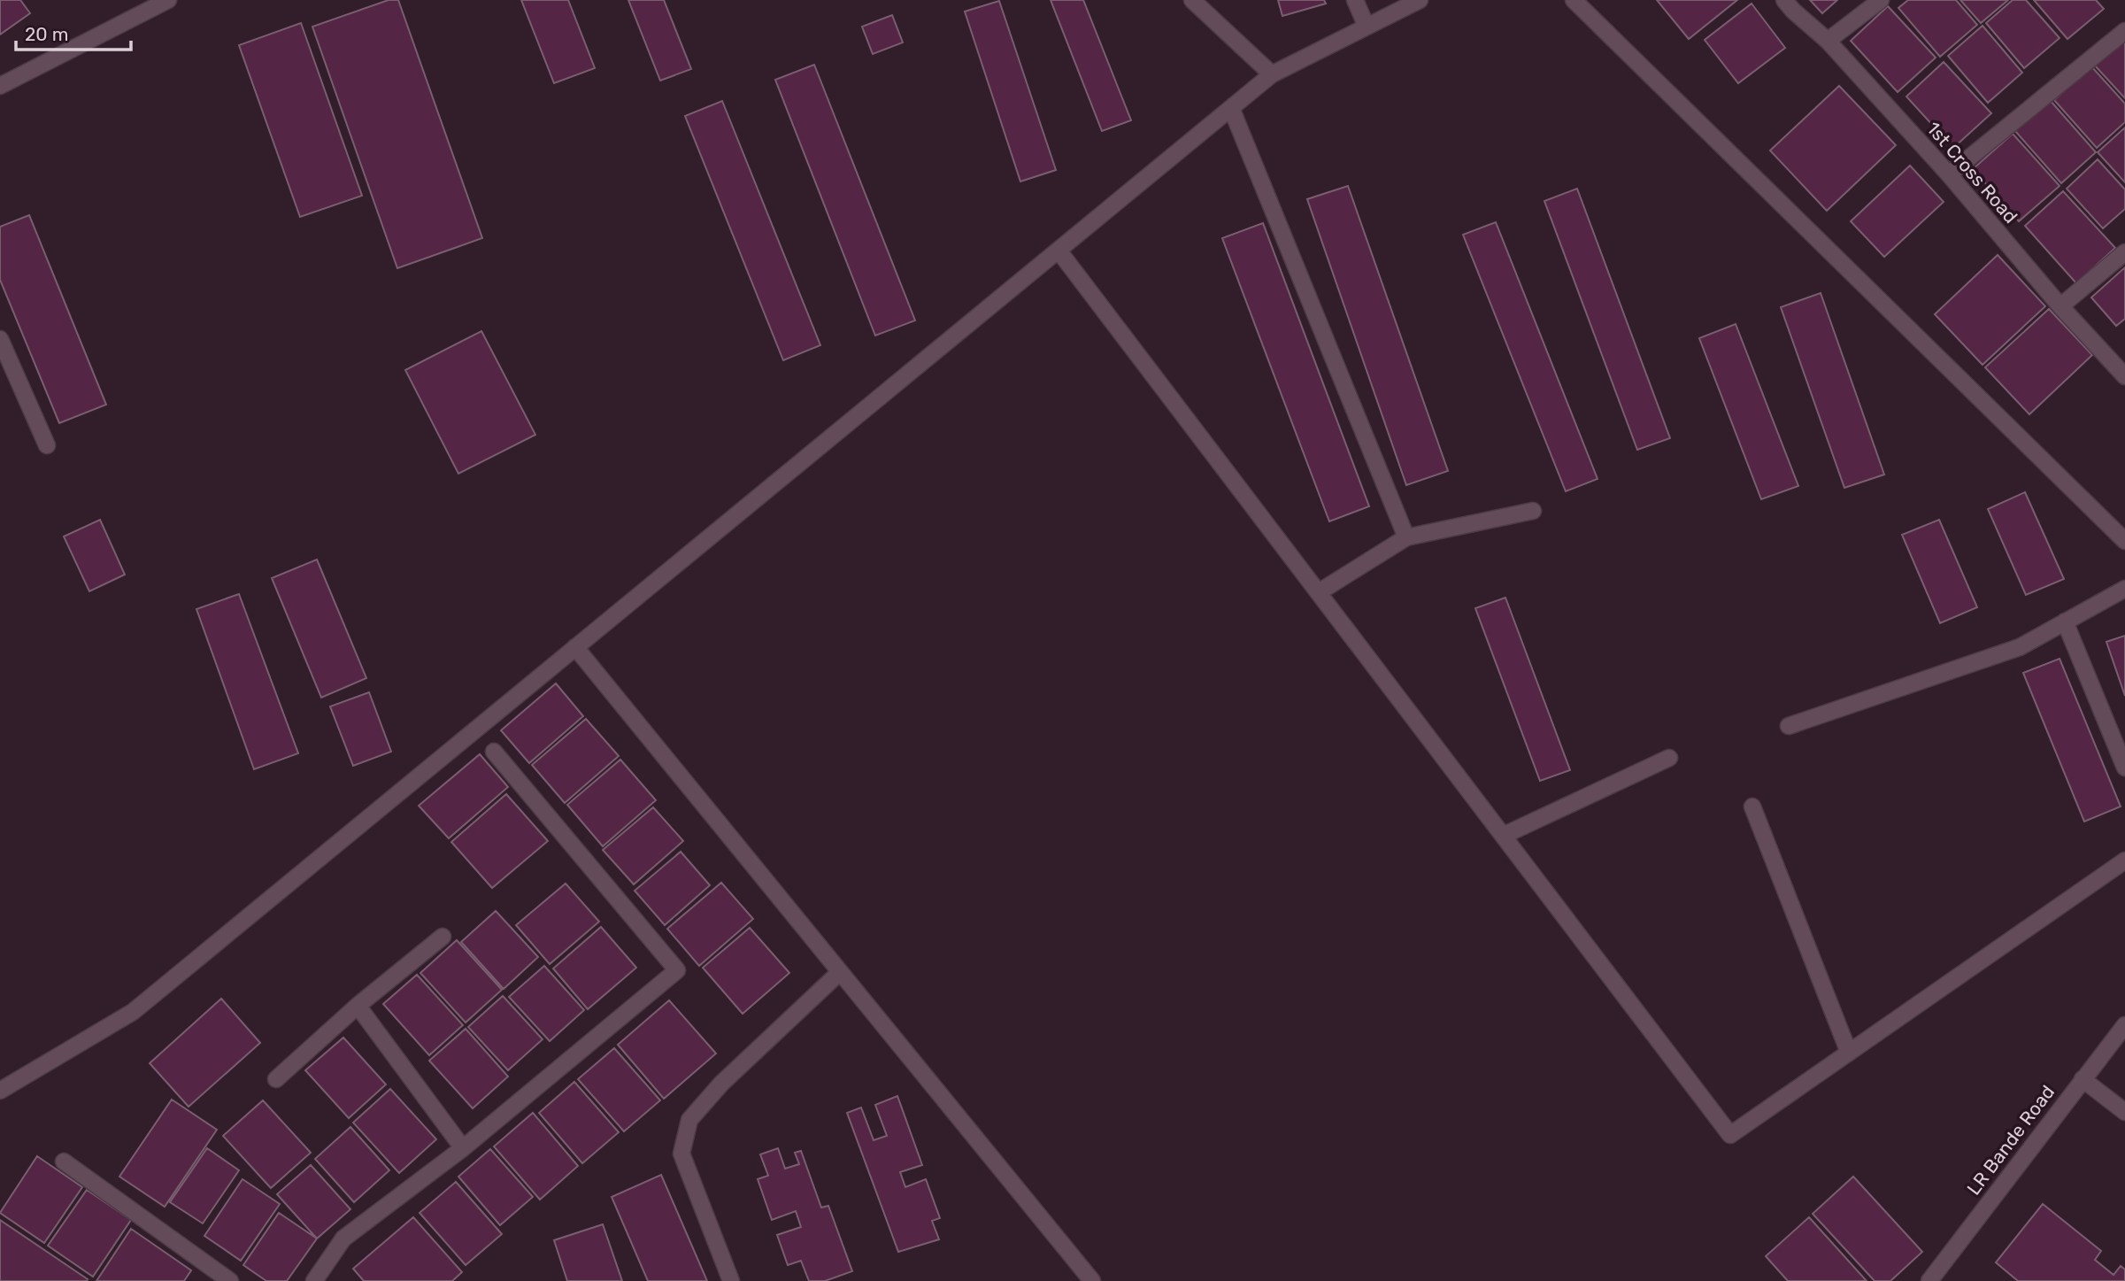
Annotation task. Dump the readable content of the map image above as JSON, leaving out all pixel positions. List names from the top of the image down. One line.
{"streets":{"street":["1st Cross Road","LR Bande Road"]},"scale_bar":"20 m"}
